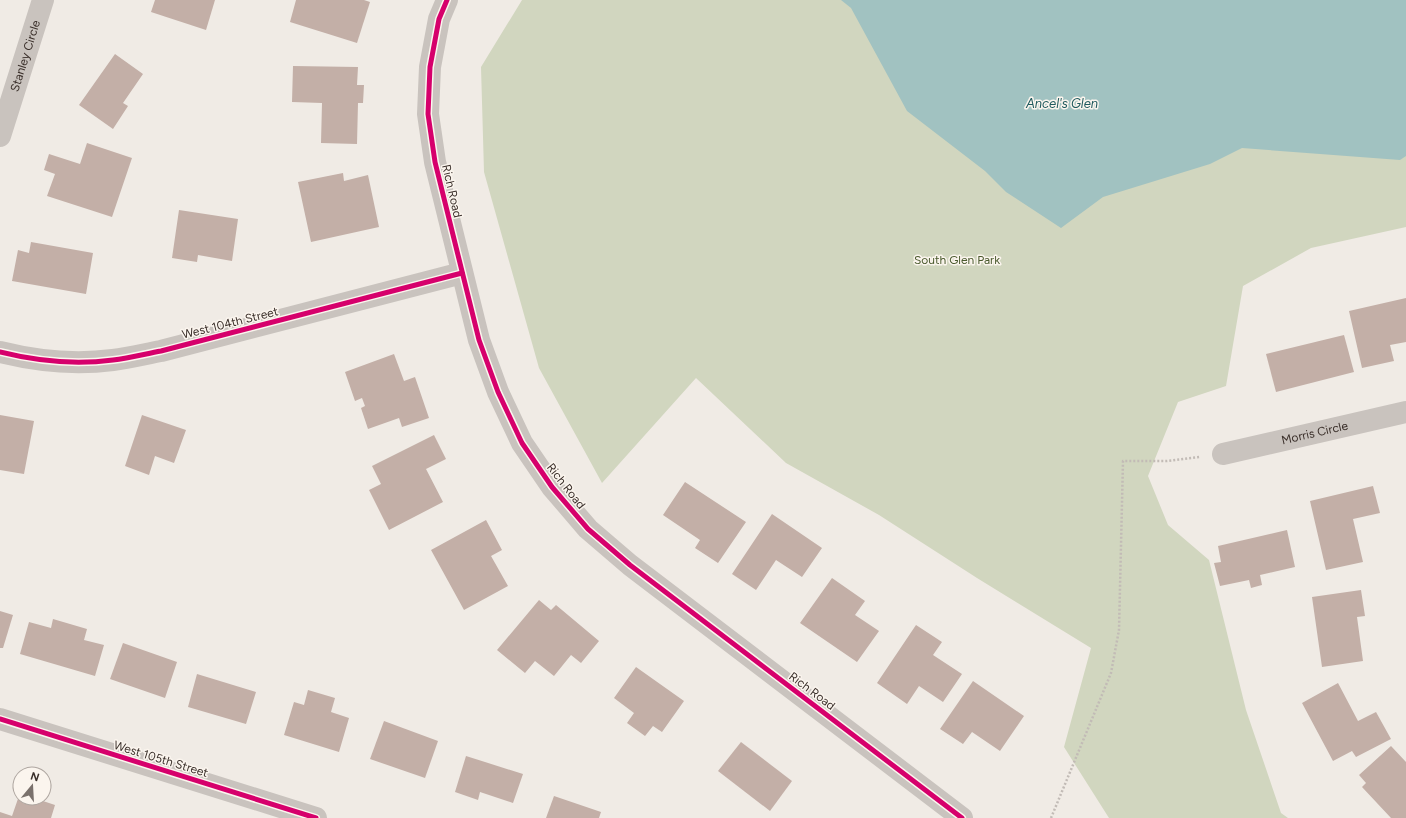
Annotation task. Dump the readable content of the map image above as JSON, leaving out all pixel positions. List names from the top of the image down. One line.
{"streets":{"street":["Stanley Circle","Rich Road","West 104th Street","Morris Circle","West 105th Street"]},"crossings":[["Rich Road","West 104th Street"]],"water":["Ancel's Glen"],"parks":["South Glen Park"],"north":"top"}
